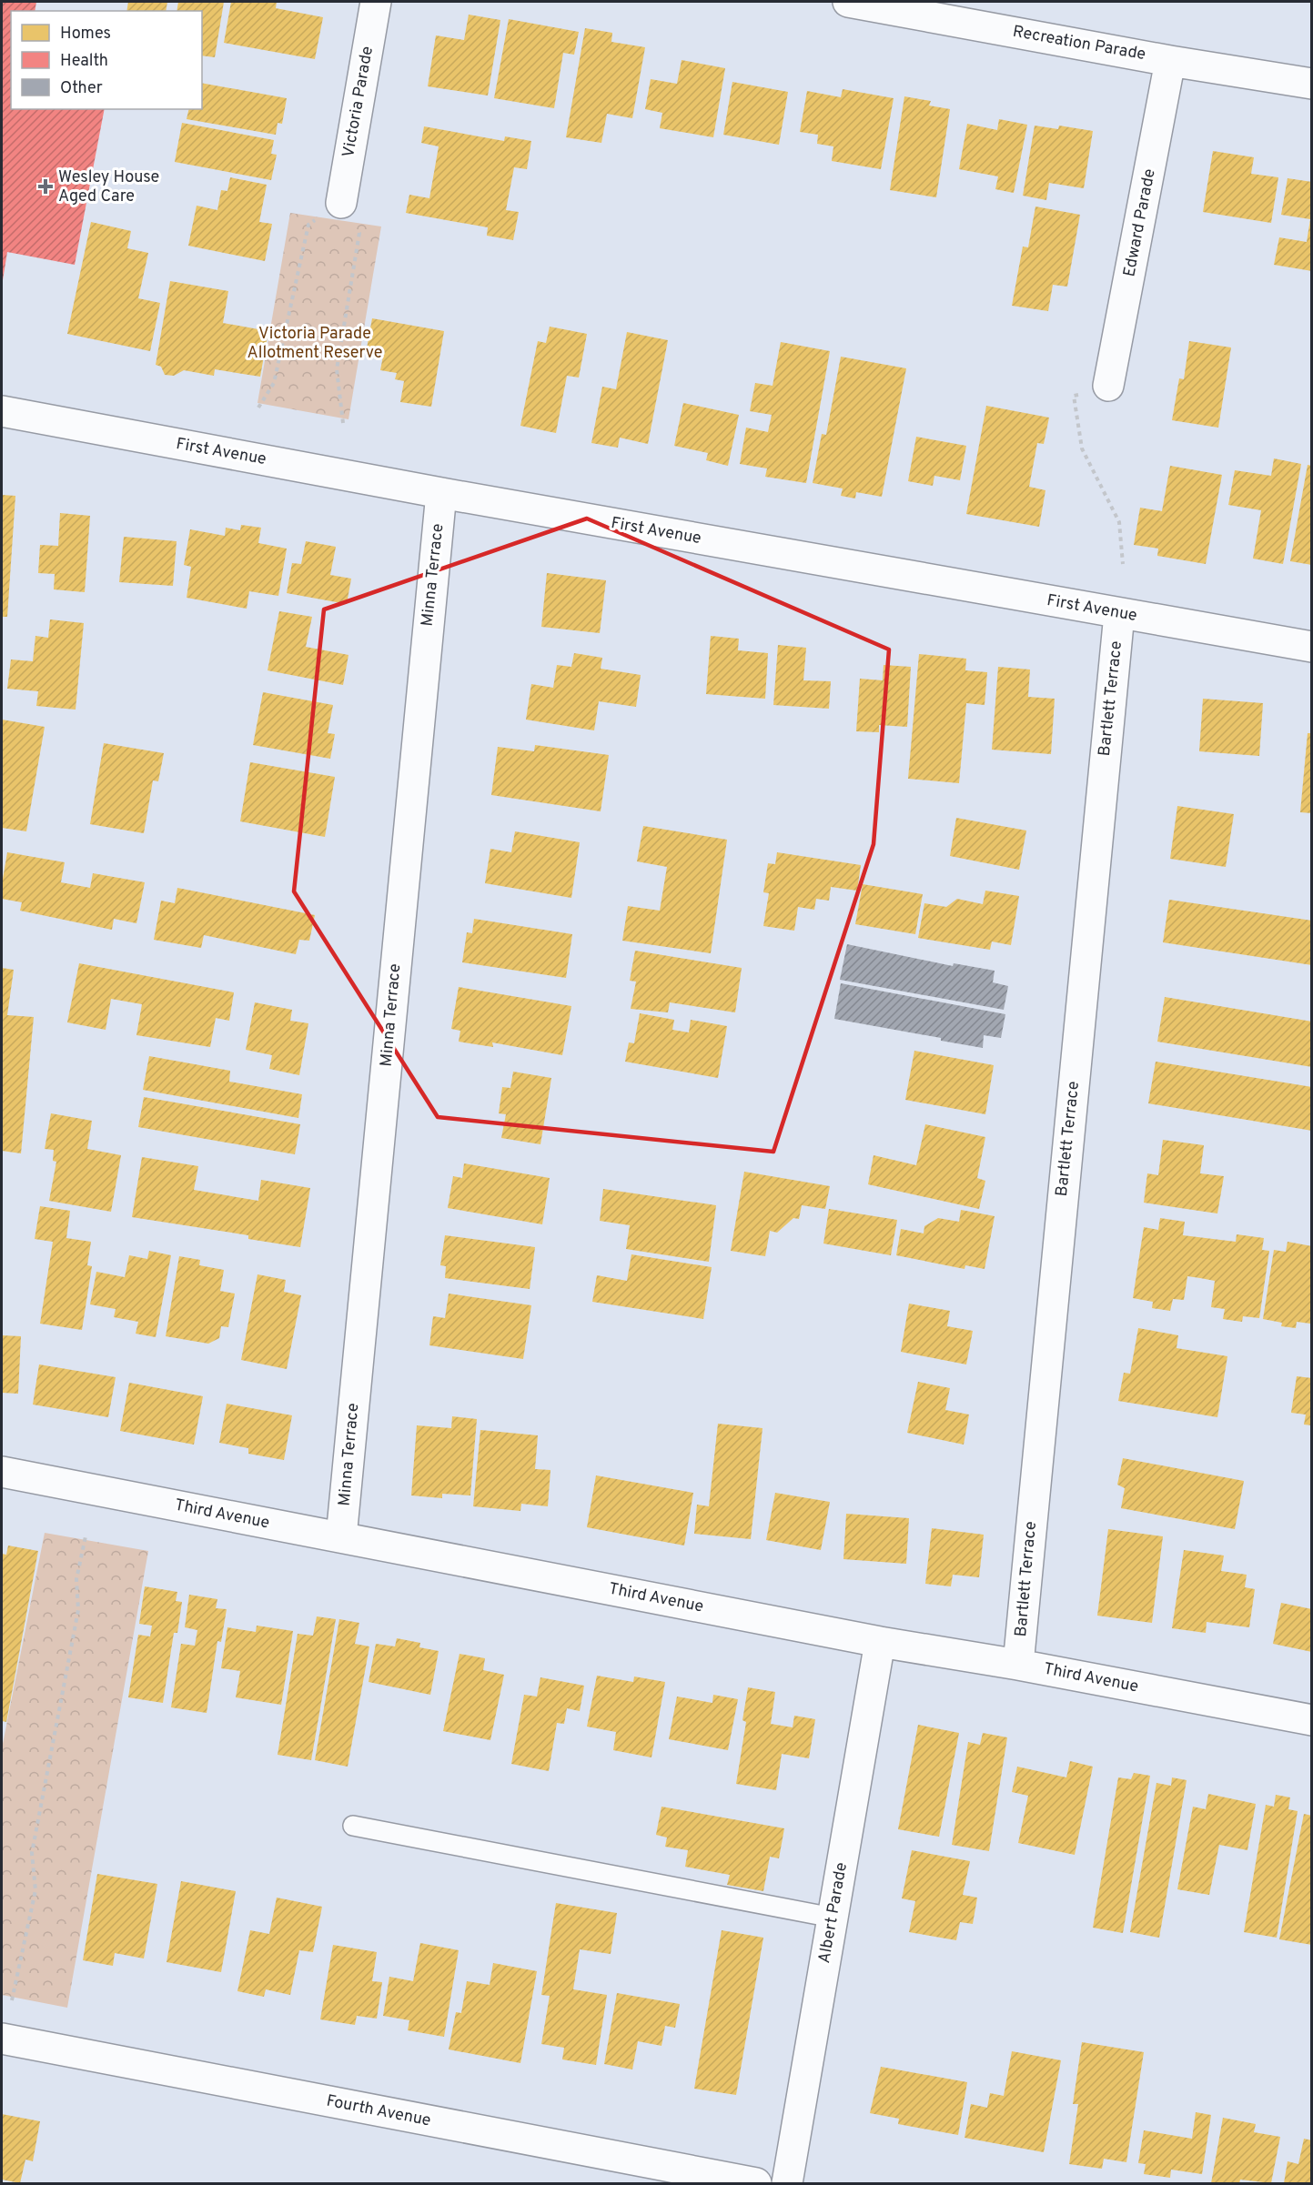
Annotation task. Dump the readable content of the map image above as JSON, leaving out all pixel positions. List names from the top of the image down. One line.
{"streets":{"street":["Recreation Parade","Victoria Parade","Edward Parade","First Avenue","Minna Terrace","Bartlett Terrace","Third Avenue","Albert Parade","Fourth Avenue"]},"crossings":[["Recreation Parade","Edward Parade"],["First Avenue","Minna Terrace"],["First Avenue","Bartlett Terrace"],["Minna Terrace","Third Avenue"],["Bartlett Terrace","Third Avenue"],["Third Avenue","Albert Parade"]],"parks":["Victoria Parade Allotment Reserve"],"places":{"health":["Wesley House Aged Care"]},"legend":["Homes","Health","Other"]}
